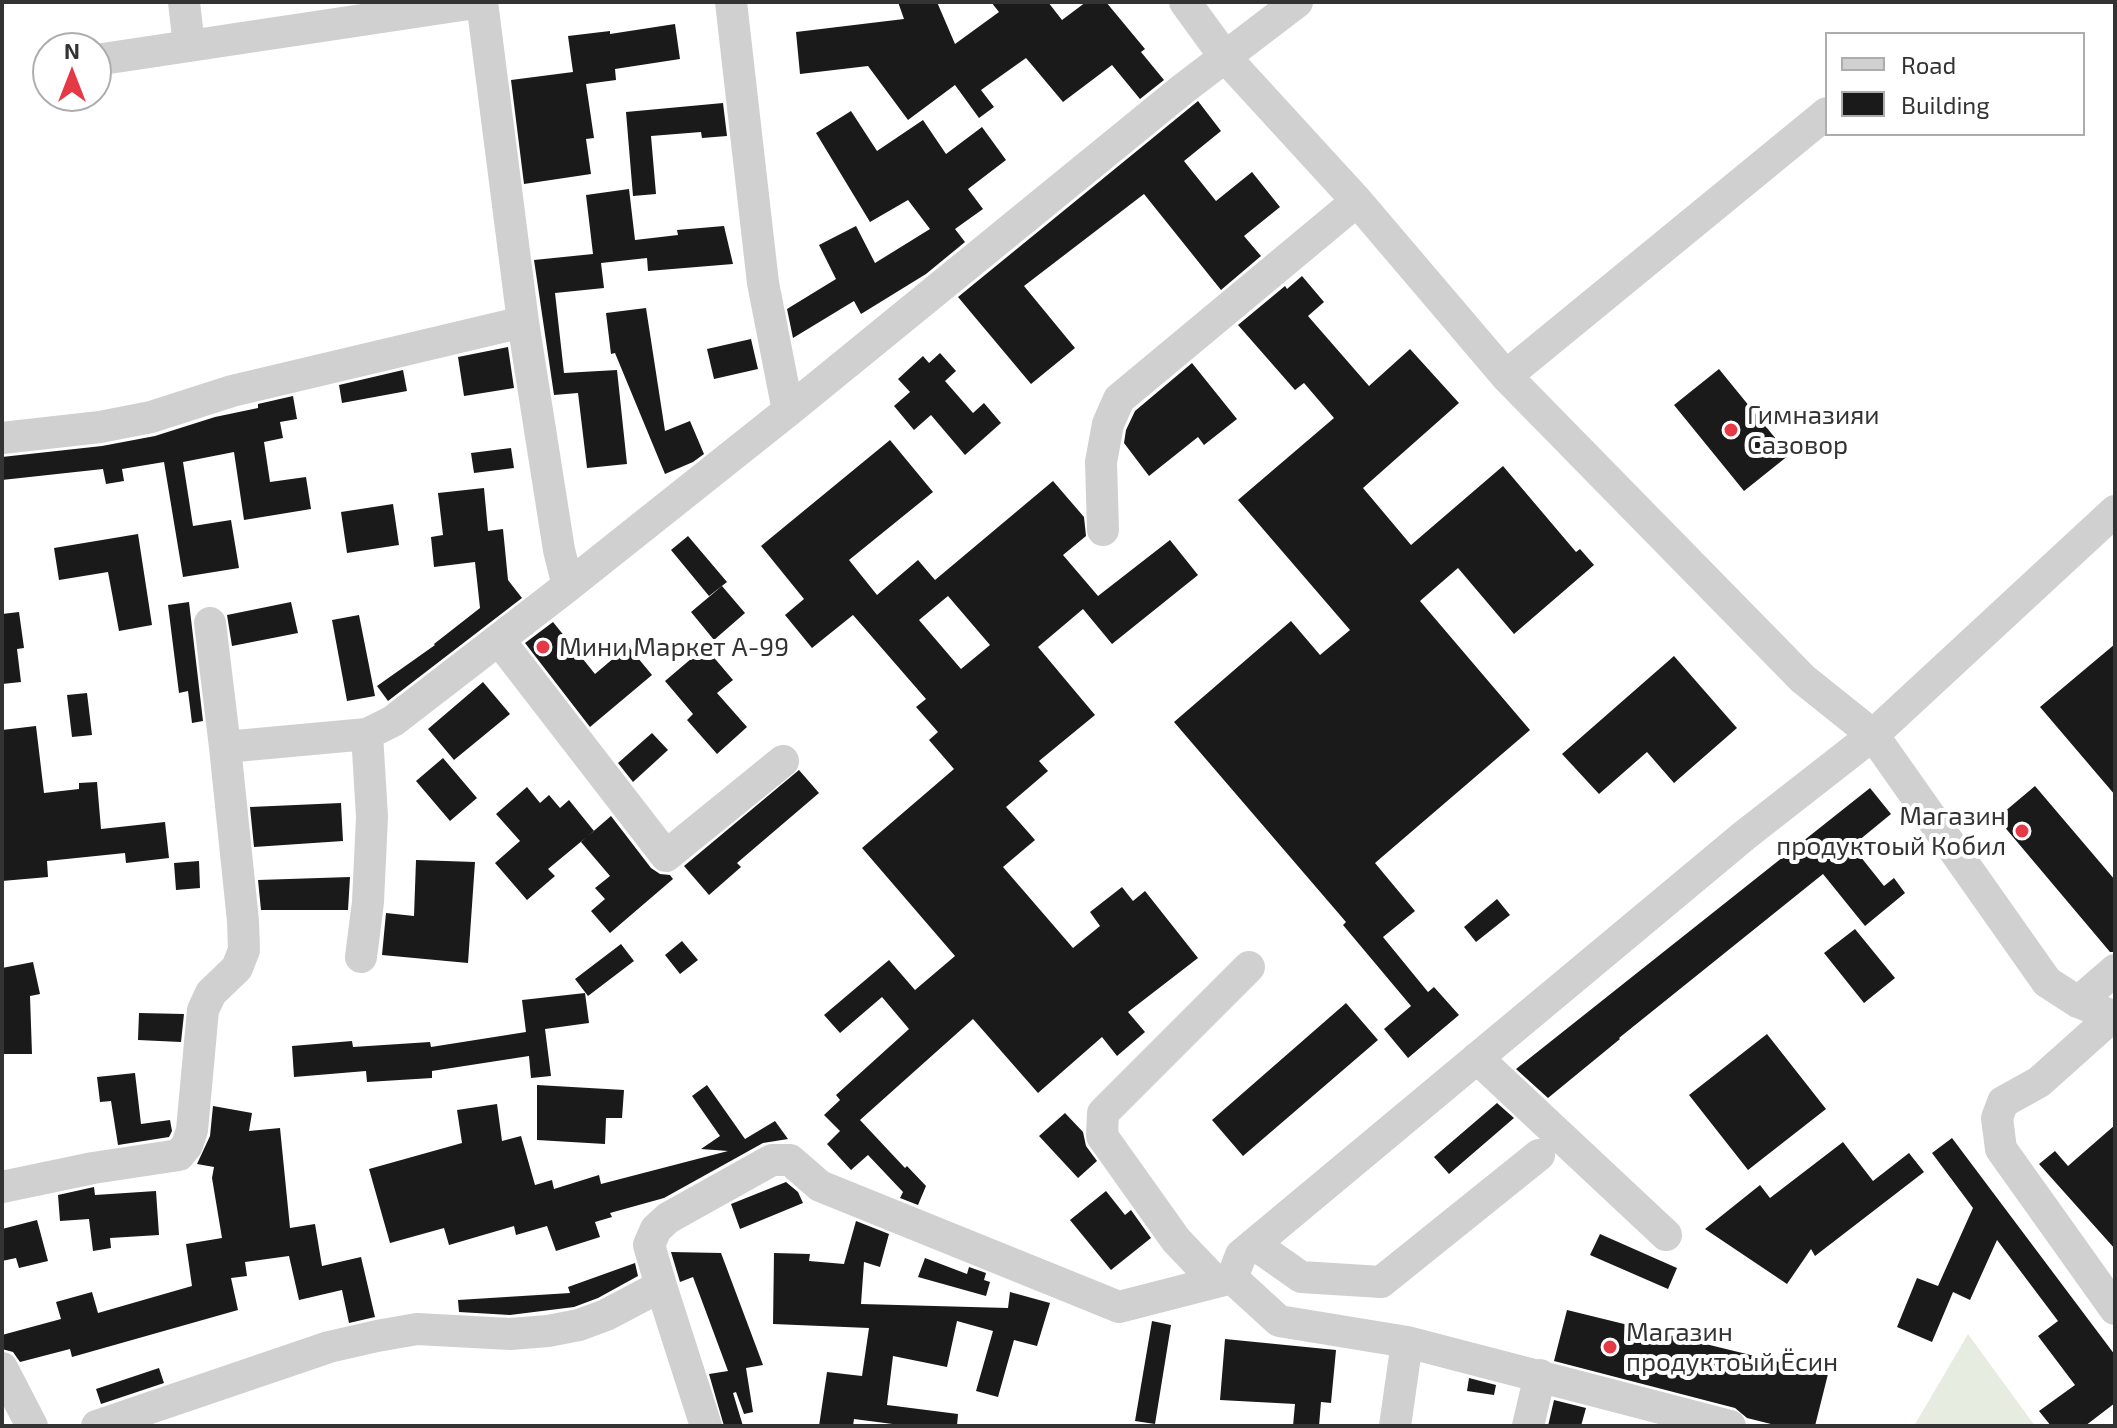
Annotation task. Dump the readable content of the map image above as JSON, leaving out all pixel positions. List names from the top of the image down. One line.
{"places":["Гимназияи Сазовор","Мини Маркет А-99","Магазин продуктоый Кобил","Магазин продуктоый Ёсин"],"legend":["Road","Building"],"north":"top"}
